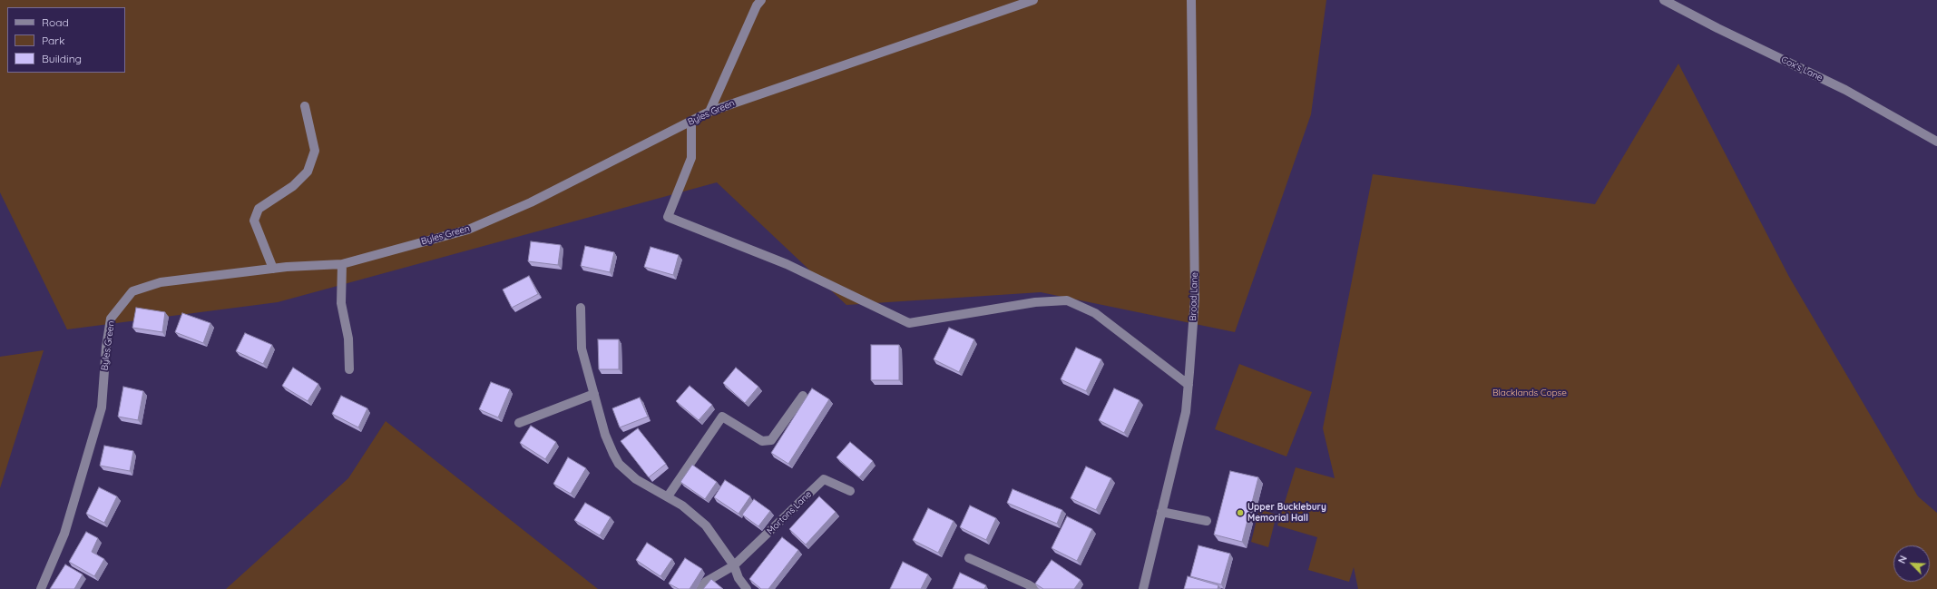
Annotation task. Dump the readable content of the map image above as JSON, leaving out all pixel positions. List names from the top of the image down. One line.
{"streets":{"street":["Cox's Lane","Byles Green","Broad Lane","Mortons Lane"]},"parks":["Blacklands Copse"],"places":["Upper Bucklebury Memorial Hall"],"legend":["Road","Park","Building"],"north":"top left"}
